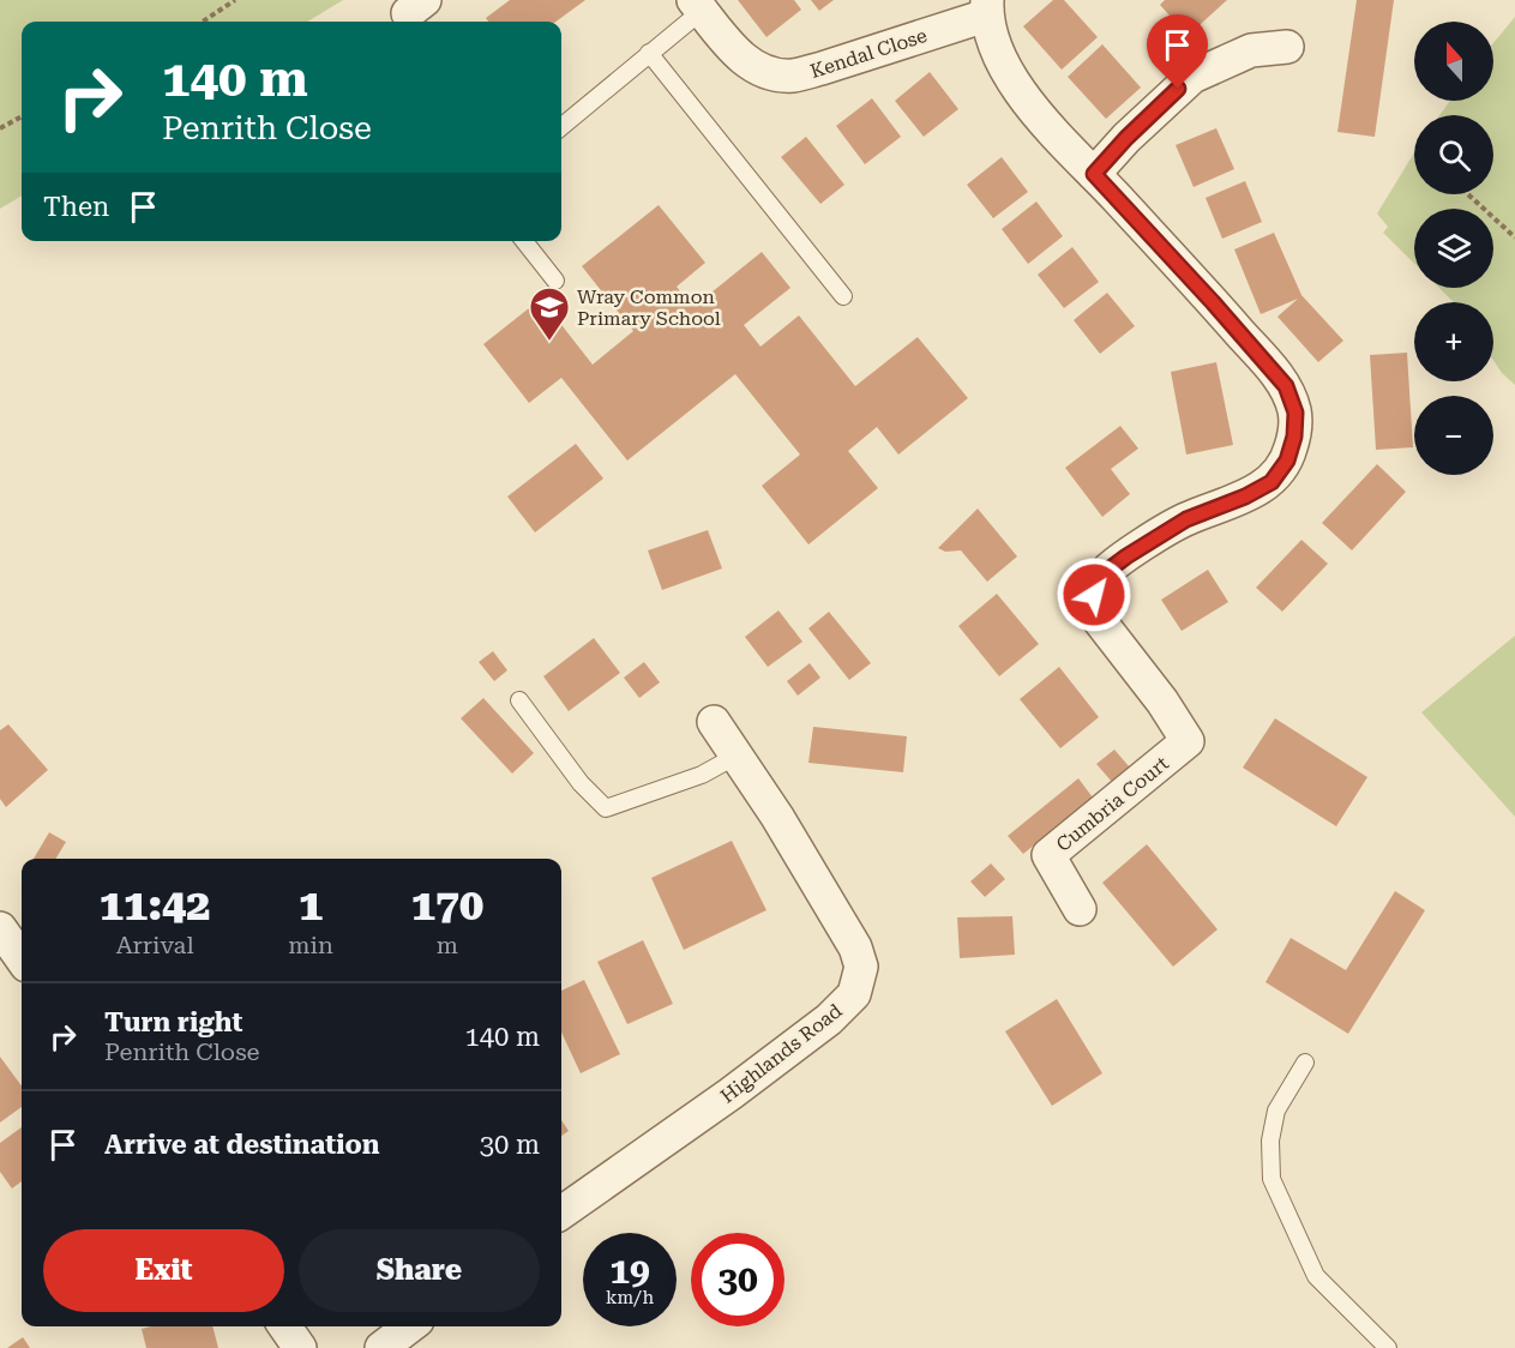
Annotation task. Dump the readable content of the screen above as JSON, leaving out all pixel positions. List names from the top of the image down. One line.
{"streets":{"street":["Kendal Close","Cumbria Court","Highlands Road"]},"places":{"school or university":["Wray Common Primary School"]},"north":"top","page":{"map_buttons":["+","−"],"turn":["140 m","Penrith Close"],"then":"Then","eta":["11:42","Arrival","1","min","170","m"],"list":[{"name":"Turn right","note":"Penrith Close","value":"140 m"},{"name":"Arrive at destination","value":"30 m"}],"buttons":["Exit","Share"],"speed":"19 km/h","limit":"30"}}
